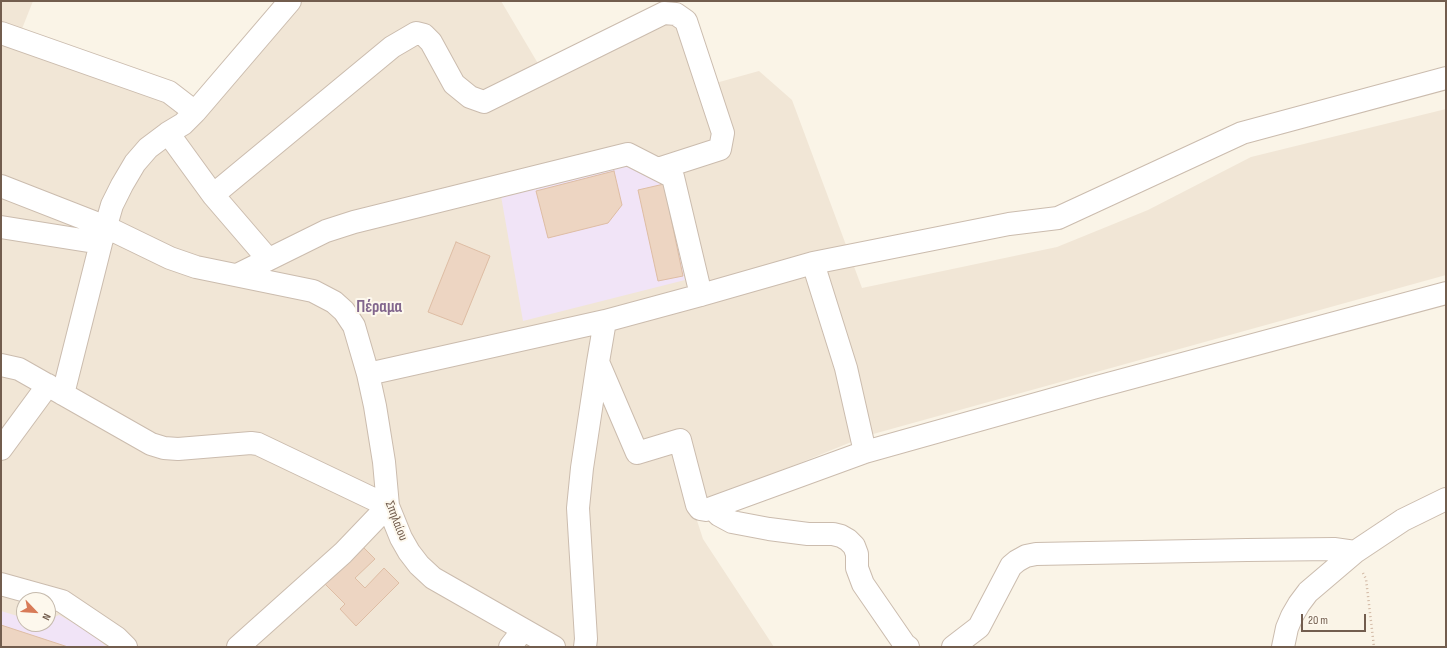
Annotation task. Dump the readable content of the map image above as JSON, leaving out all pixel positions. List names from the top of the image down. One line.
{"streets":{"street":["Σπηλαίου"]},"districts":["Πέραμα"],"scale_bar":"20 m","north":"bottom right"}
